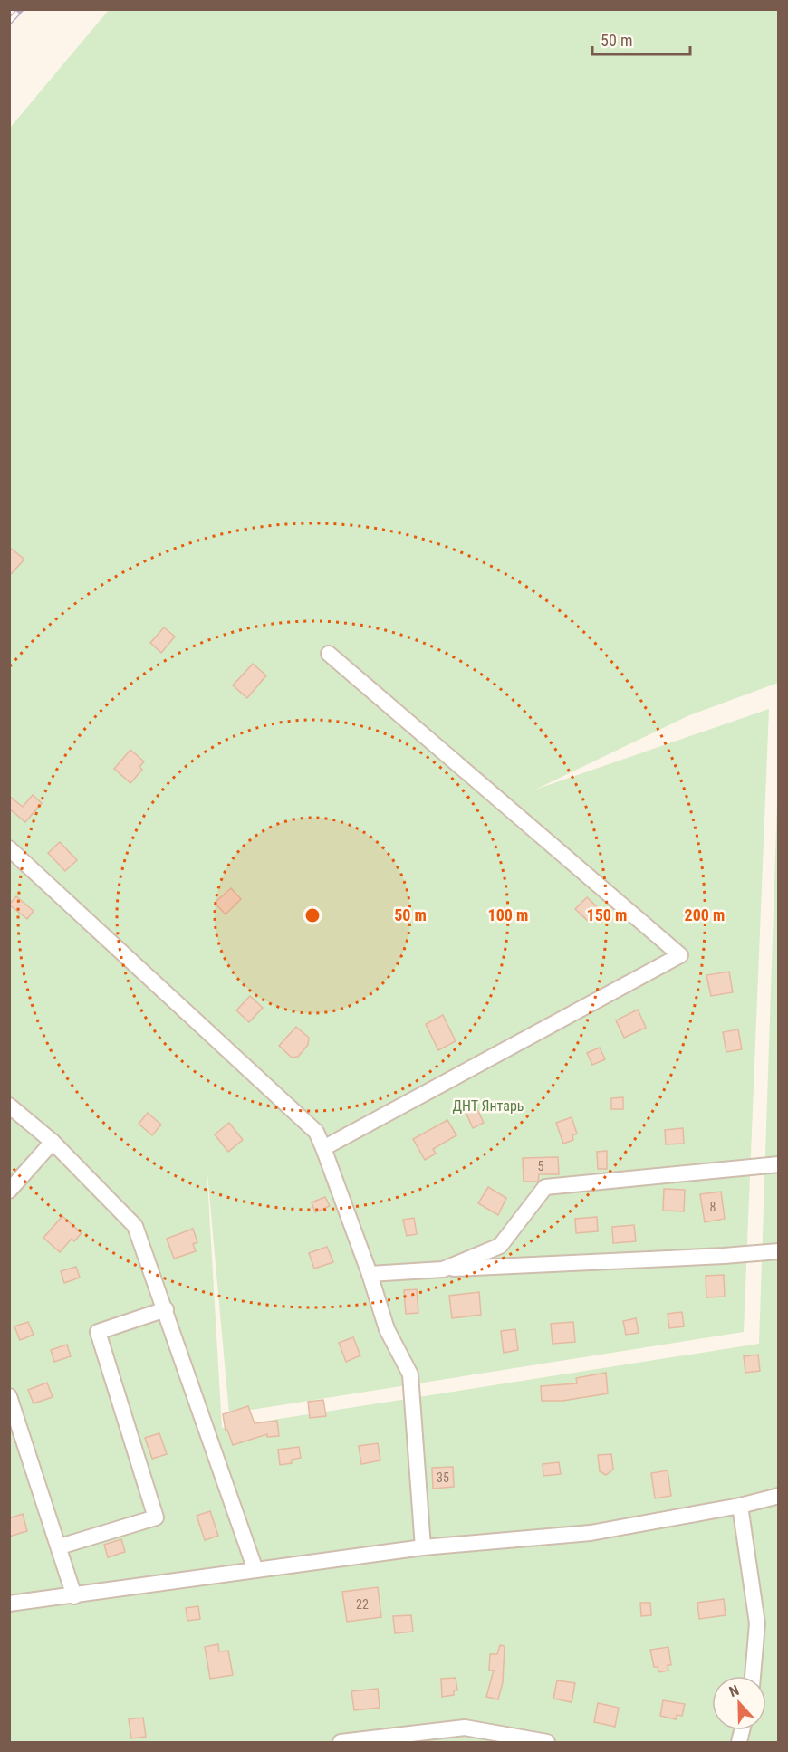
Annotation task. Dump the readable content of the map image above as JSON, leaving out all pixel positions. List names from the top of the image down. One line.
{"parks":["ДНТ Янтарь"],"house_numbers":["5","8","35","22"],"scale_bar":"50 m","north":"top","rings":["50 m","100 m","150 m","200 m"]}
